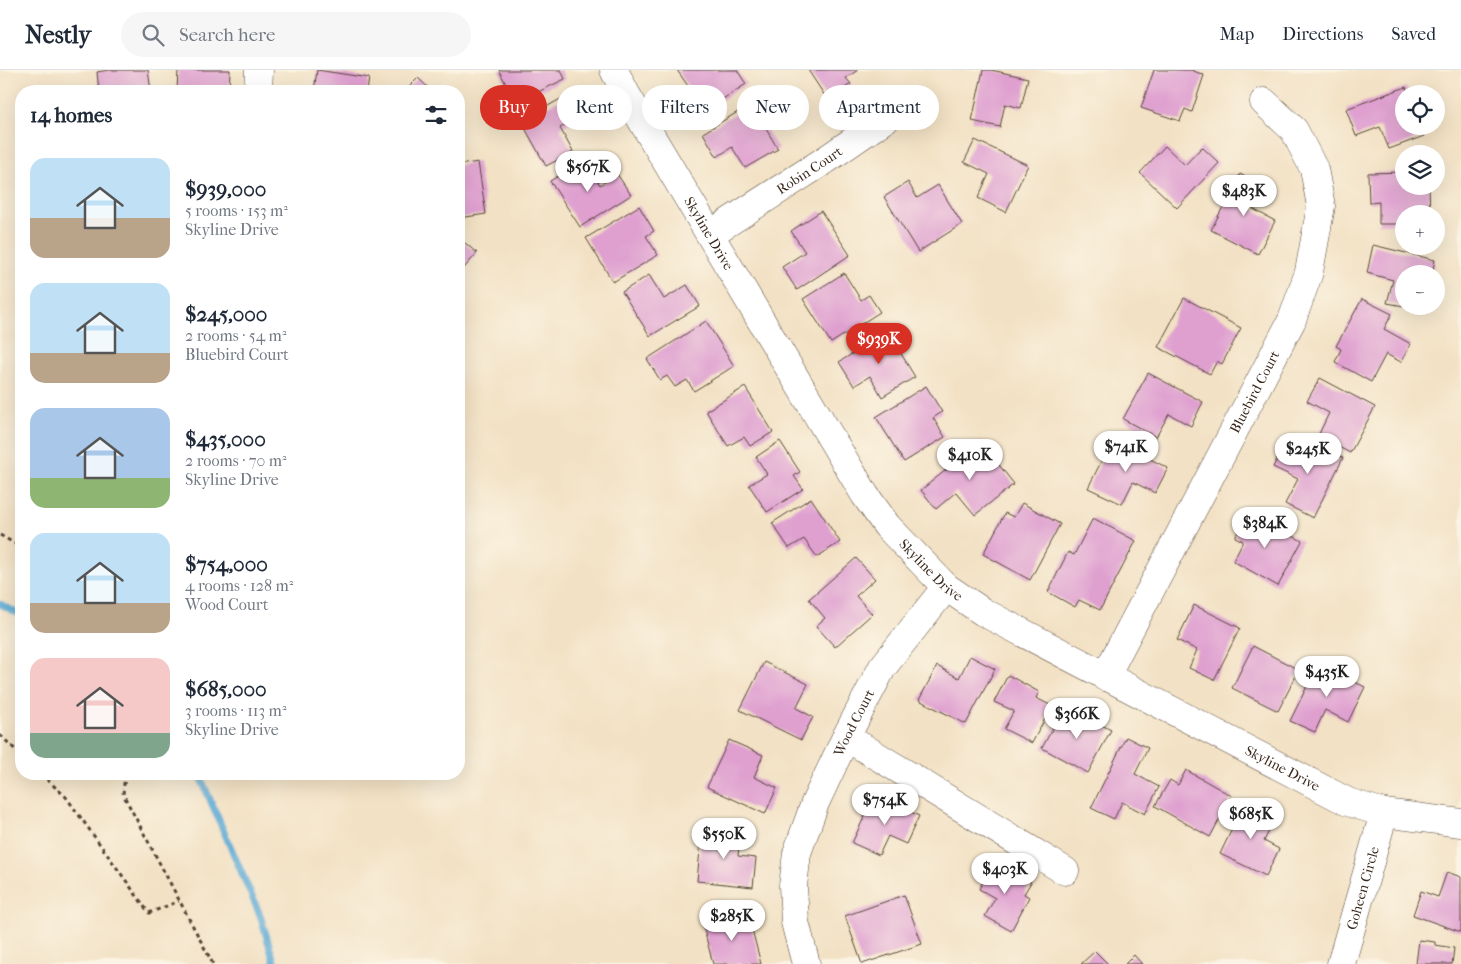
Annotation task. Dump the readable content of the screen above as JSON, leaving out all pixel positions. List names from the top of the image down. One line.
{"streets":{"street":["Robin Court","Skyline Drive","Bluebird Court","Wood Court","Goheen Circle"]},"crossings":[["Robin Court","Skyline Drive"],["Skyline Drive","Bluebird Court"],["Skyline Drive","Wood Court"],["Skyline Drive","Goheen Circle"]],"page":{"header":"Nestly","search":"Search here","nav":["Map","Directions","Saved"],"map_buttons":["+","−"],"chip":["Buy","Rent","Filters","New","Apartment"],"heading":"14 homes","list":[{"name":"$939,000","note":"5 rooms · 153 m² · Skyline Drive"},{"name":"$245,000","note":"2 rooms · 54 m² · Bluebird Court"},{"name":"$435,000","note":"2 rooms · 70 m² · Skyline Drive"},{"name":"$754,000","note":"4 rooms · 128 m² · Wood Court"},{"name":"$685,000","note":"3 rooms · 113 m² · Skyline Drive"}],"price":["$567K","$483K","$939K","$741K","$245K","$410K","$384K","$435K","$366K","$754K","$685K","$550K","$403K","$285K"]}}
